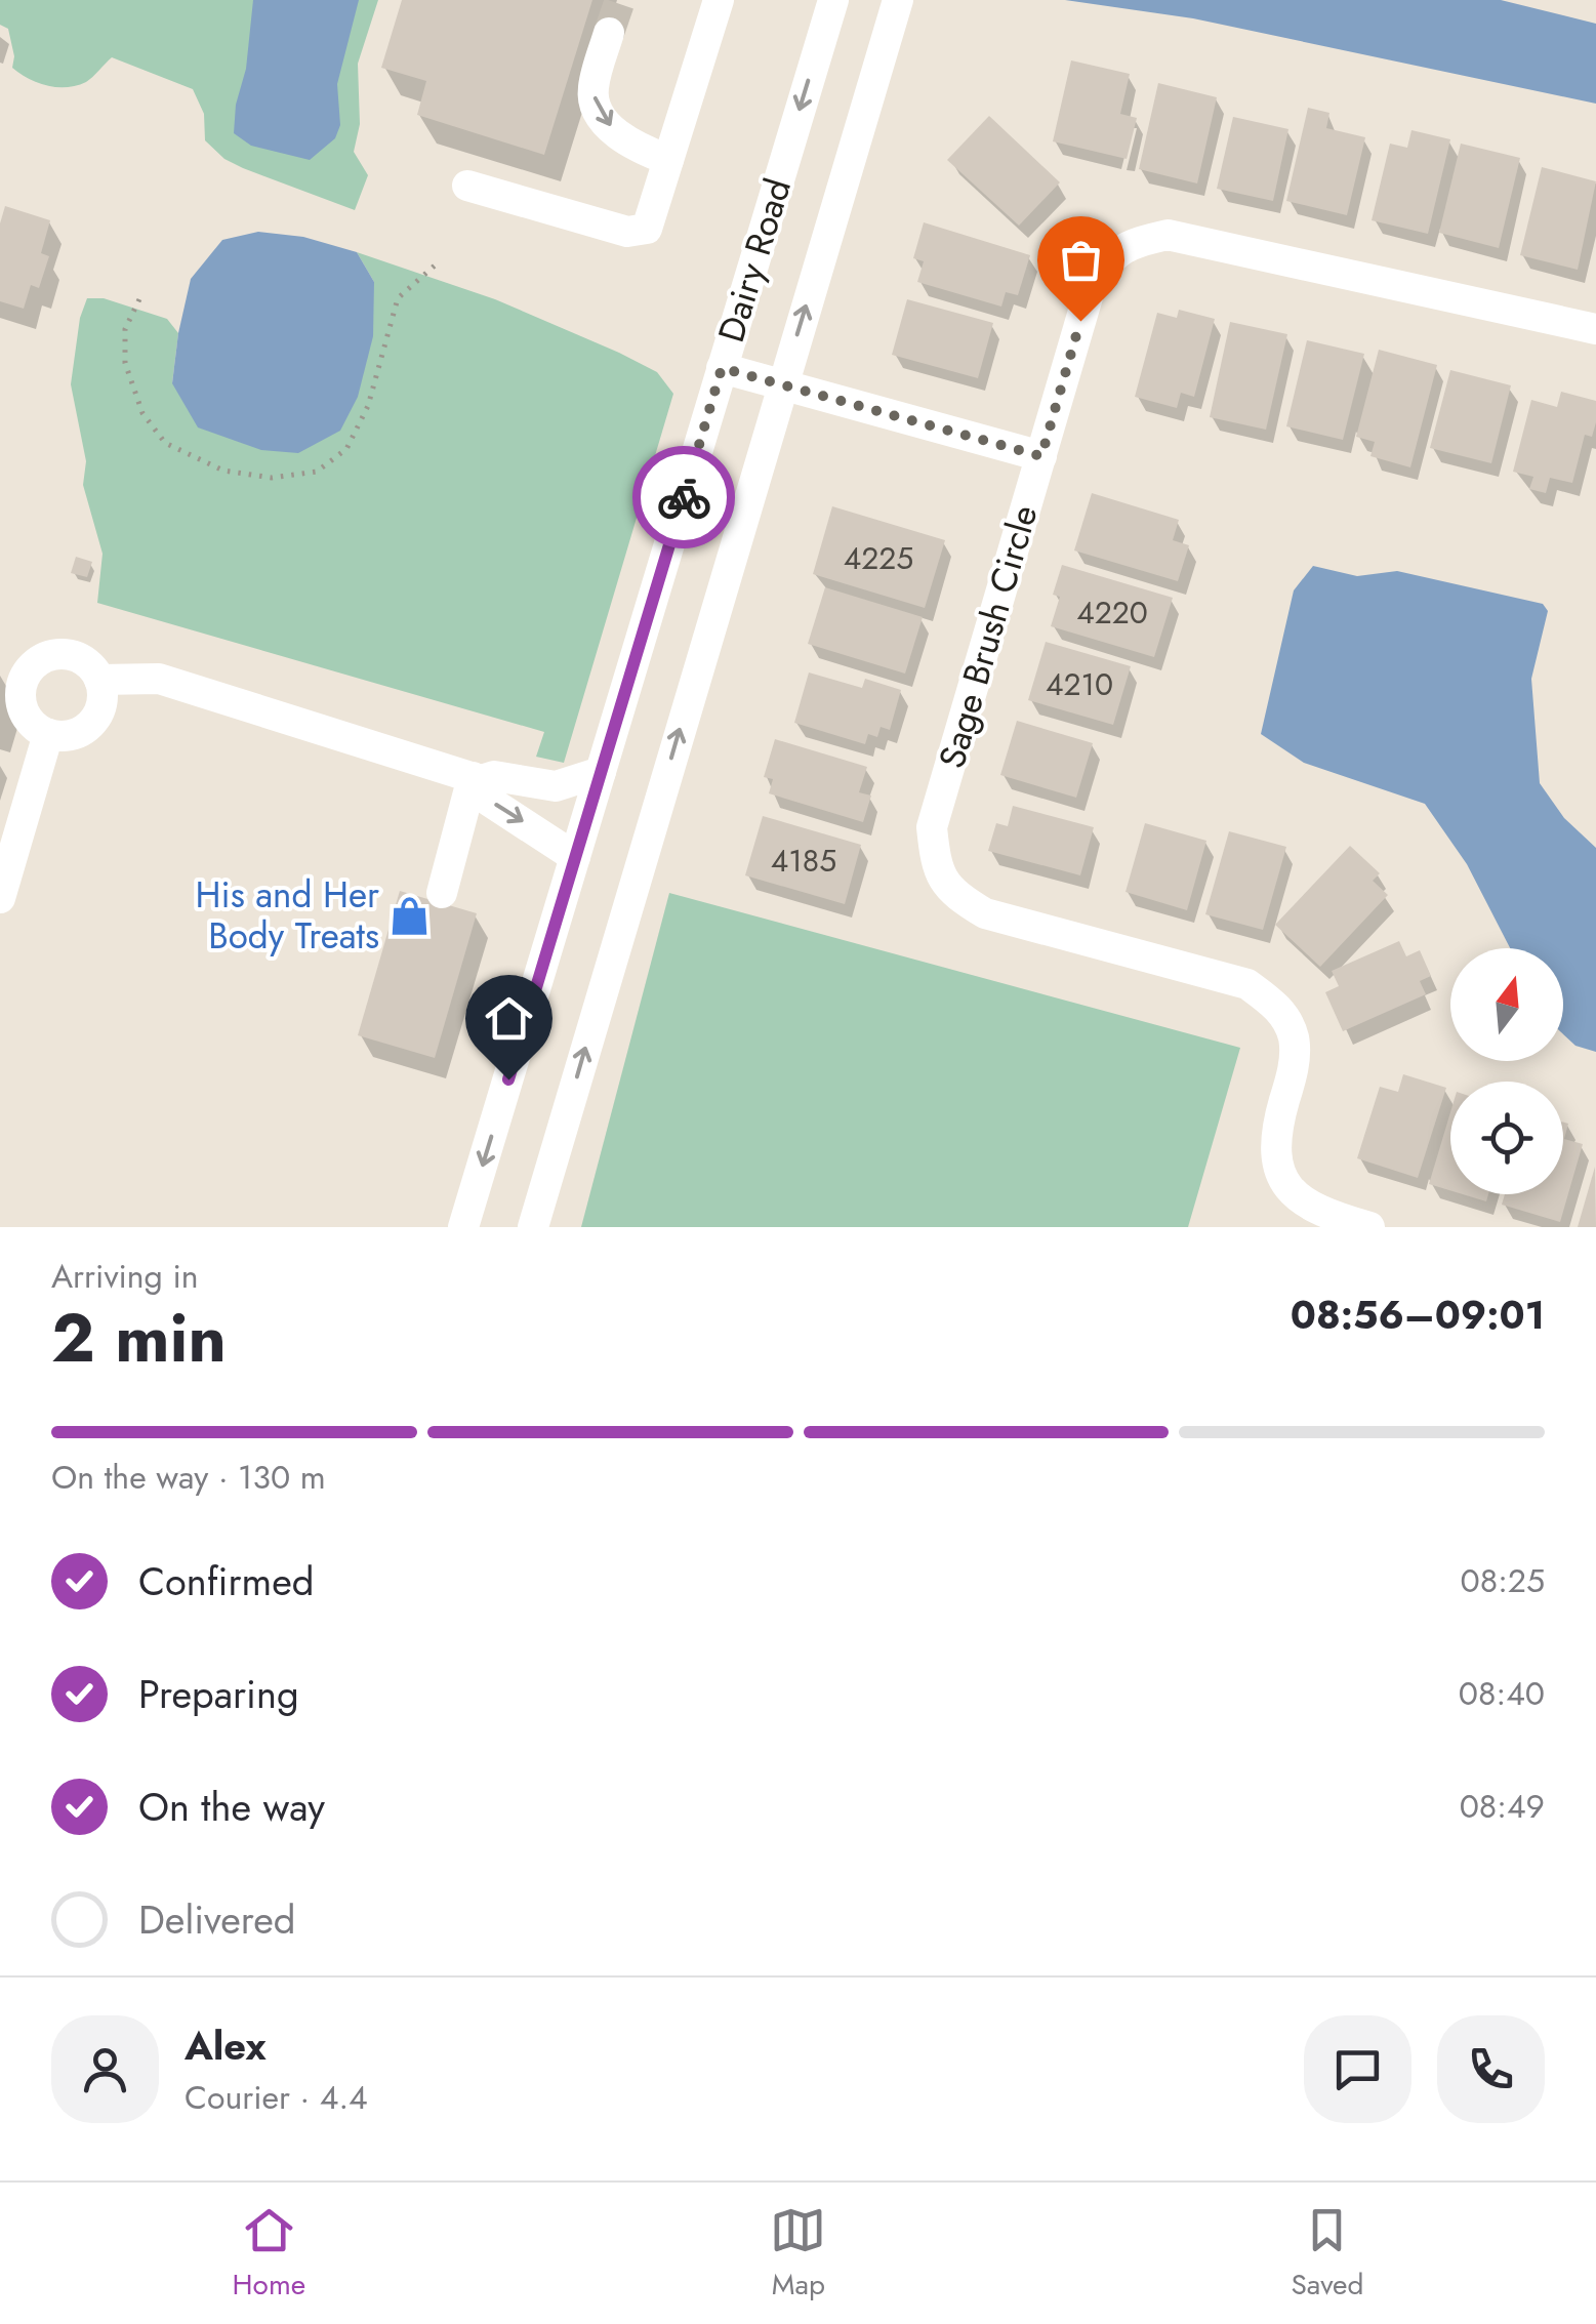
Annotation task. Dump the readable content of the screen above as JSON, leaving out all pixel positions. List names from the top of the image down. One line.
{"streets":{"street":["Dairy Road","Sage Brush Circle"]},"places":{"shop":["His and Her Body Treats"]},"house_numbers":["4225","4220","4210","4185"],"north":"top","page":{"heading":["2 min","Arriving in","08:56–09:01"],"panel":["Alex","Courier · 4.4"],"bar":"On the way · 130 m","list":[["Confirmed","08:25"],["Preparing","08:40"],["On the way","08:49"],"Delivered"],"tabs":["Home","Map","Saved"]}}
